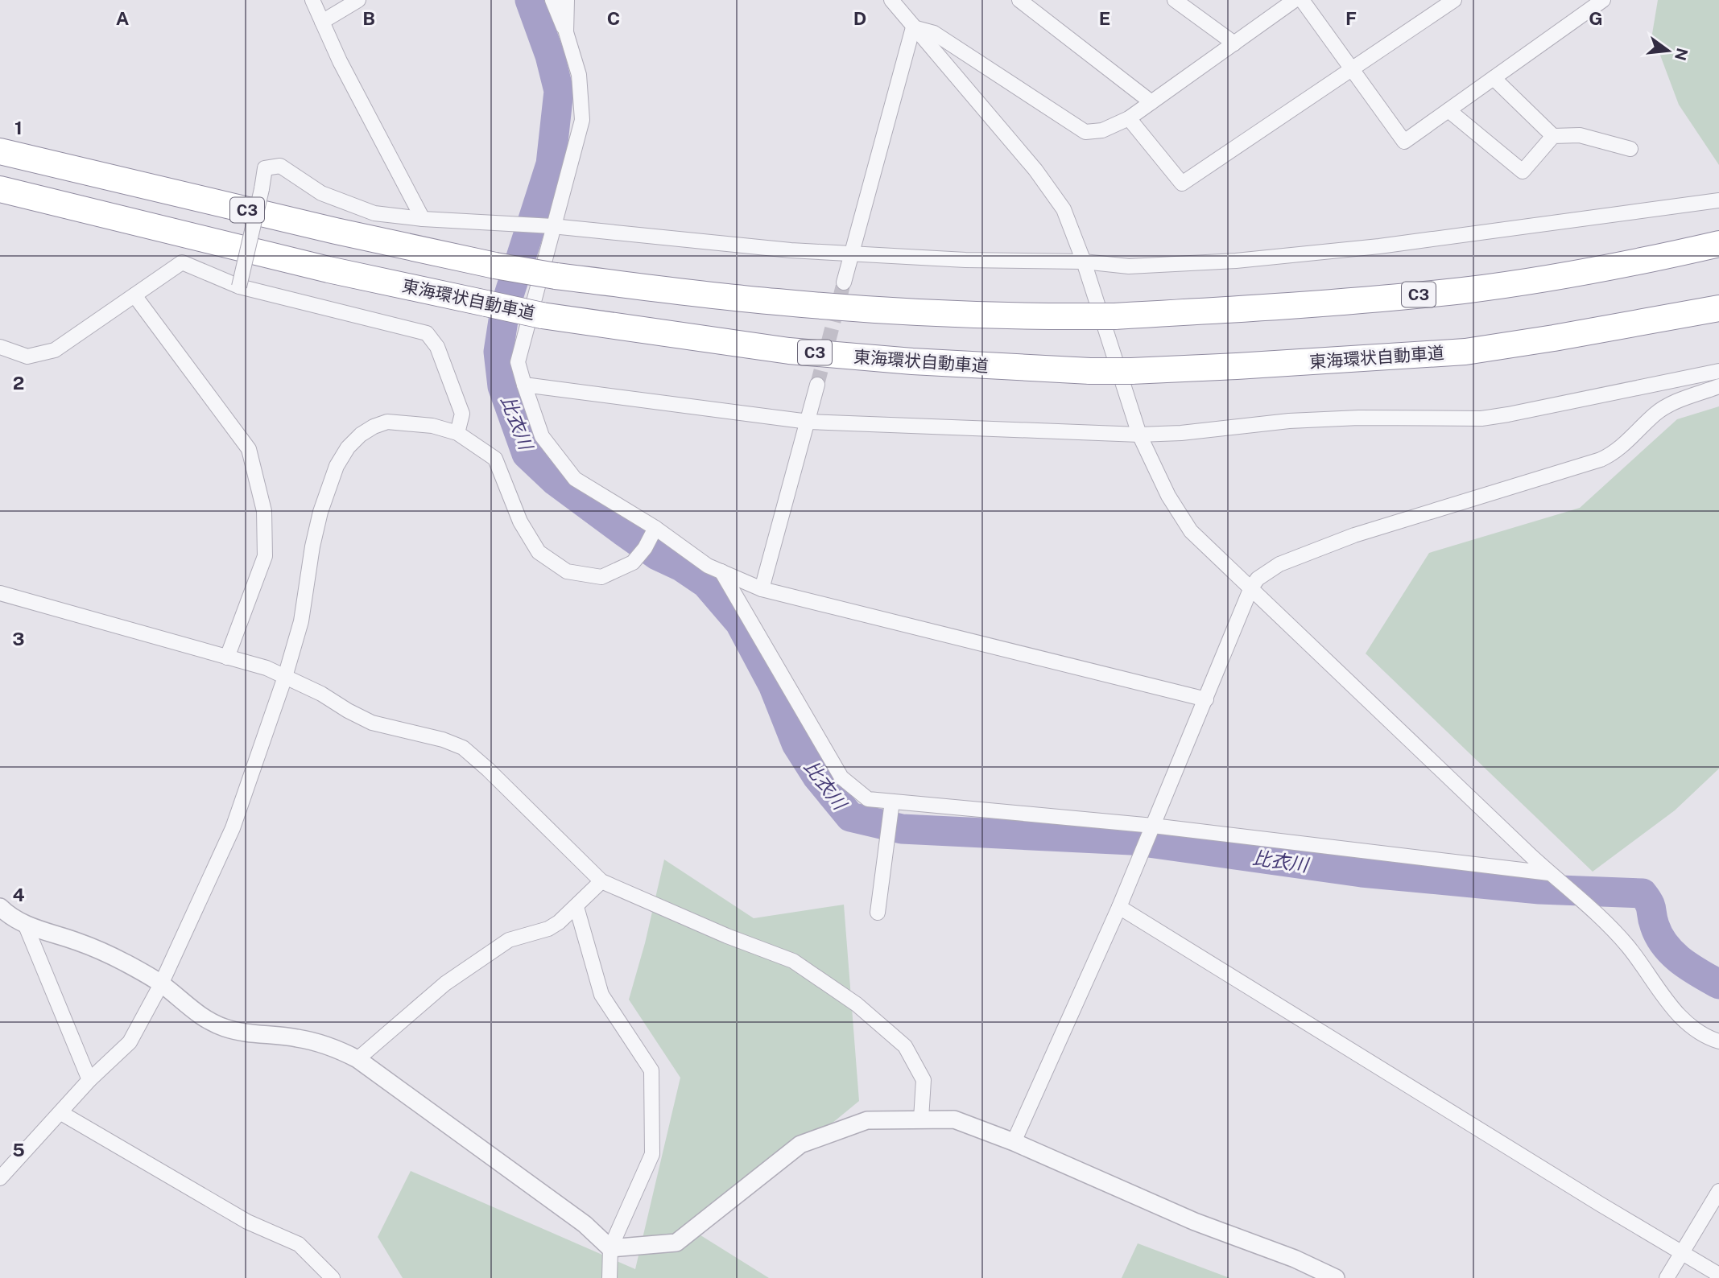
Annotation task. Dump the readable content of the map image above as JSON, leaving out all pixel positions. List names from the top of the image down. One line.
{"streets":{"highway":["C3","東海環状自動車道"]},"water":["比衣川"],"north":"right","grid":{"columns":["A","B","C","D","E","F","G"],"rows":["1","2","3","4","5"]}}
